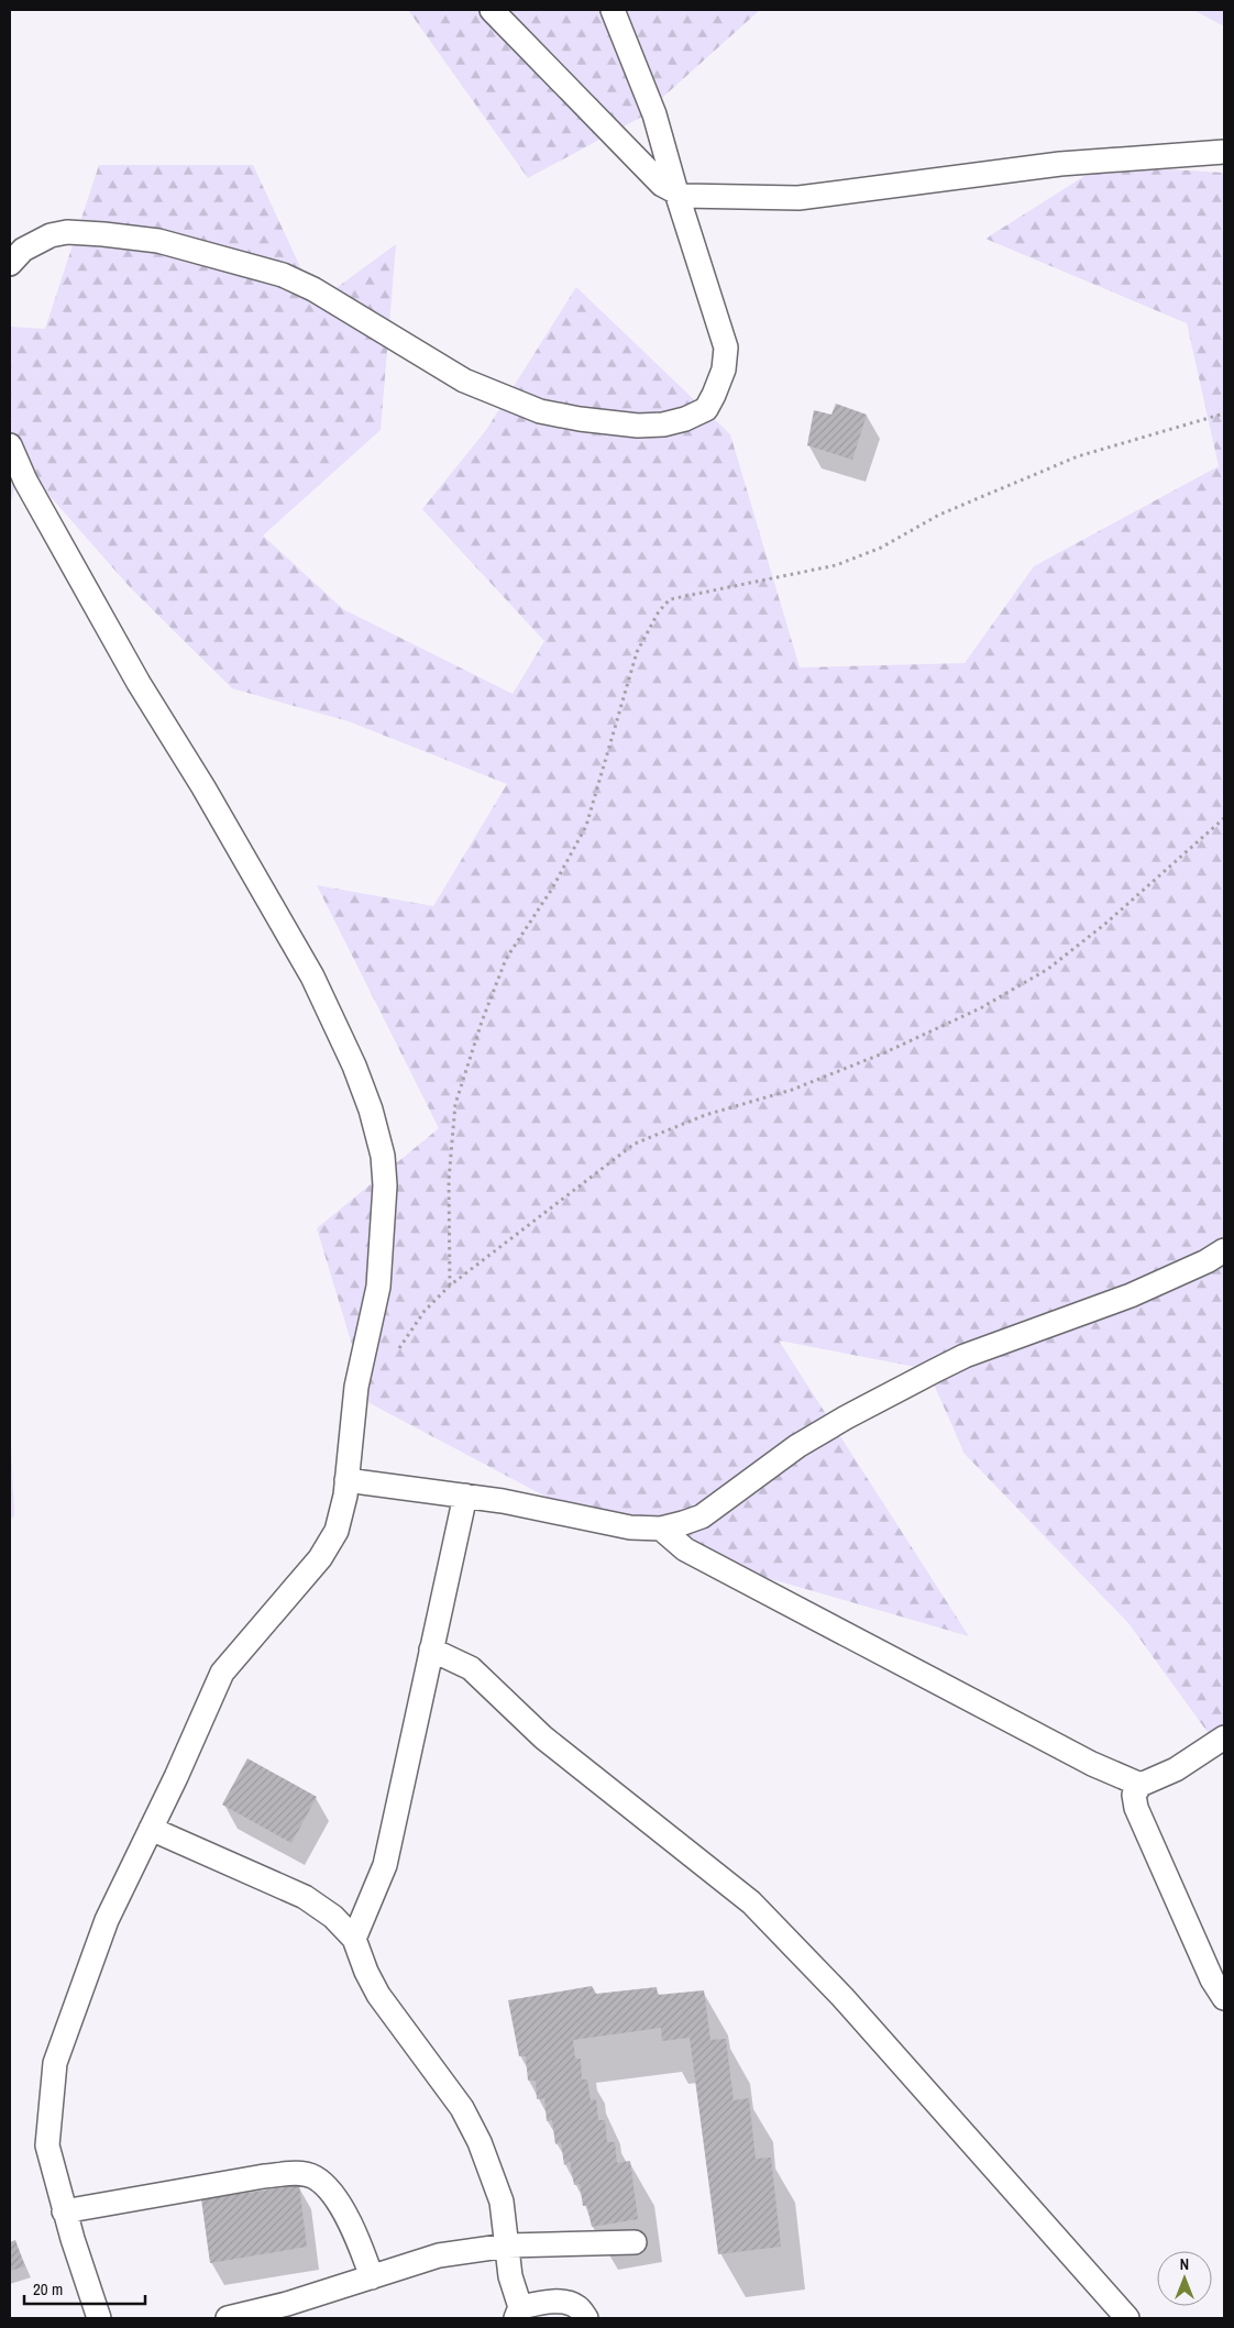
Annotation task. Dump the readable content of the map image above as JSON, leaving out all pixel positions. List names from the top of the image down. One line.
{"scale_bar":"20 m","north":"top"}
